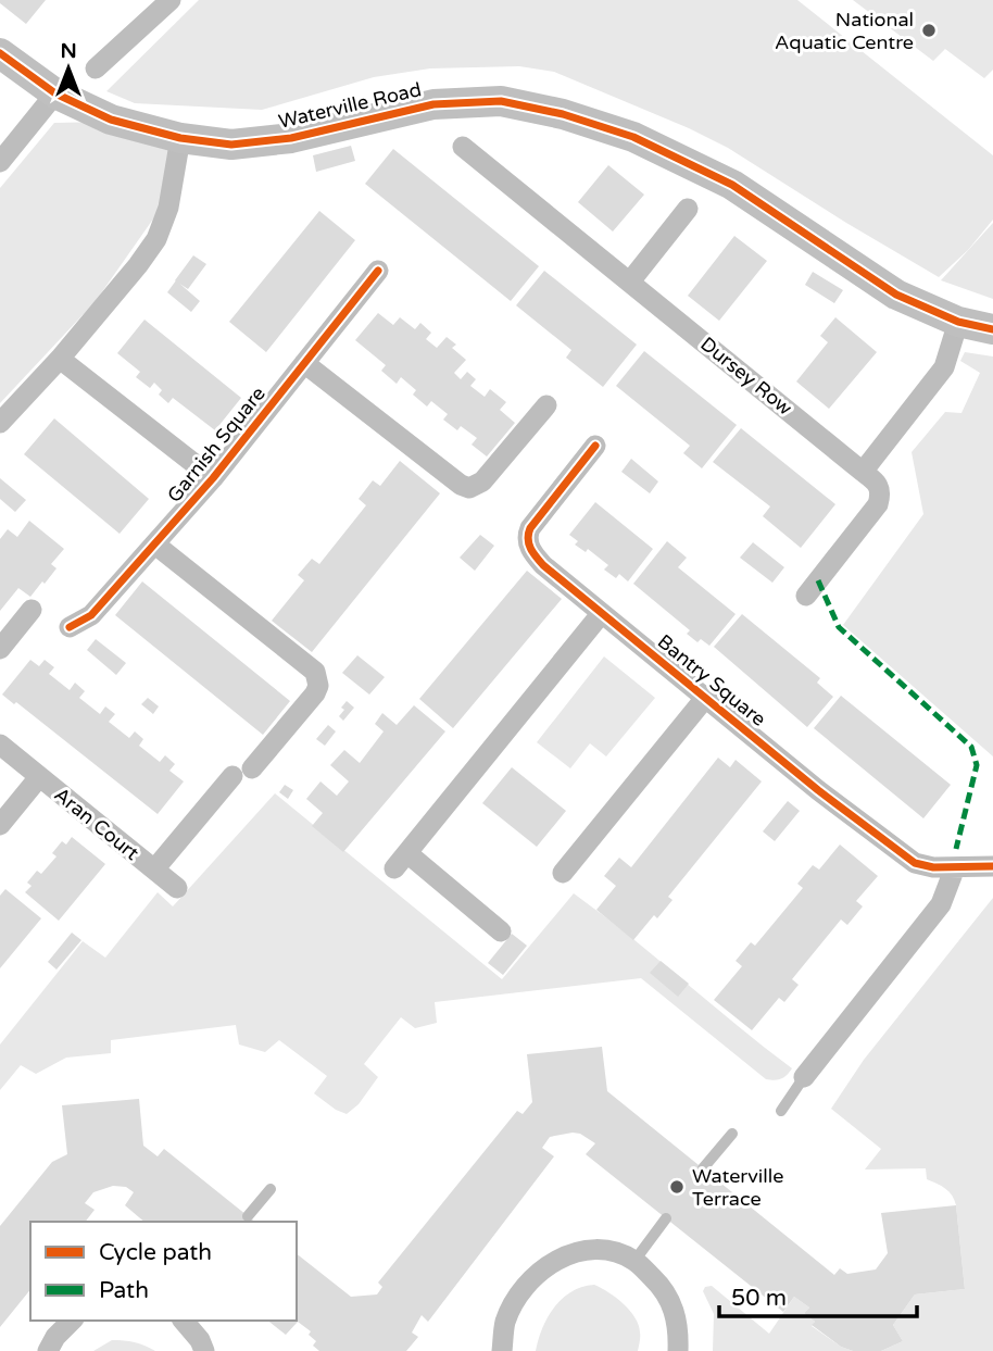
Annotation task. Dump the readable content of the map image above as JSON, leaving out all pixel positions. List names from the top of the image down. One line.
{"streets":{"street":["Waterville Road","Dursey Row","Garnish Square","Bantry Square","Aran Court"]},"crossings":[["Garnish Square","Aran Court"]],"places":["National Aquatic Centre","Waterville Terrace"],"legend":["Cycle path","Path"],"scale_bar":"50 m","north":"top"}
